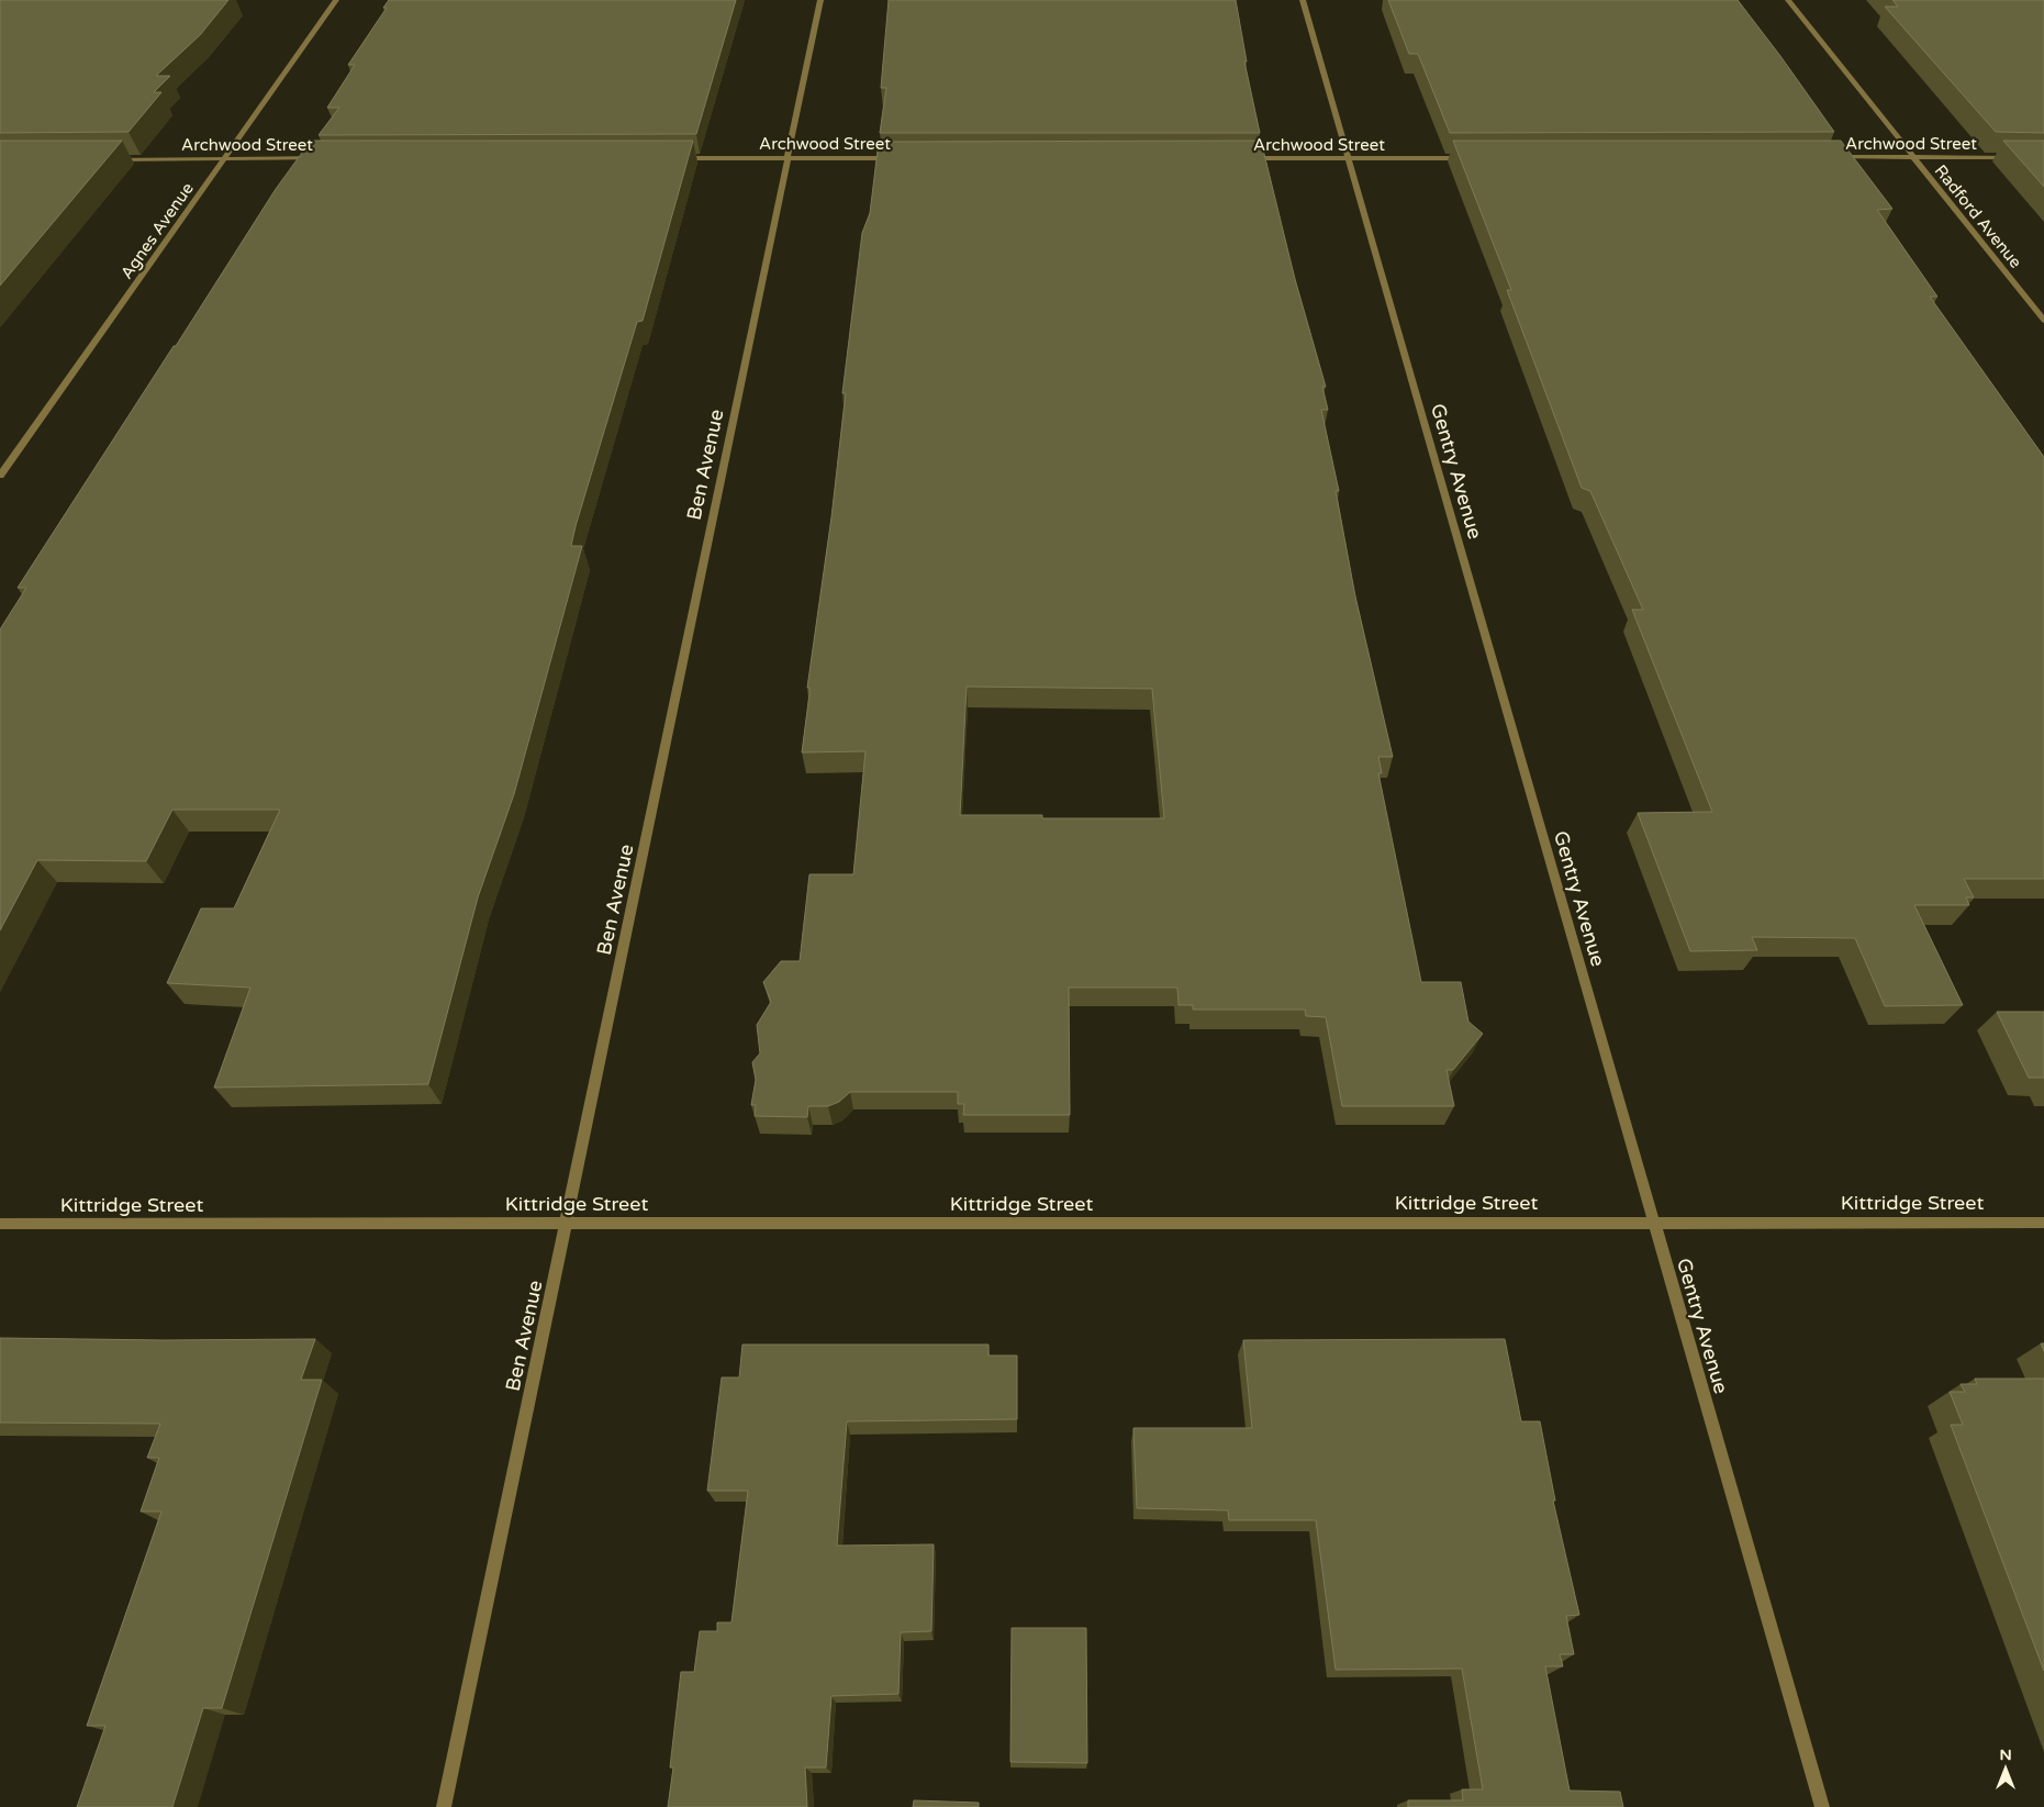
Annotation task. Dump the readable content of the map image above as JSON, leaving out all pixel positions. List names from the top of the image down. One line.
{"streets":{"street":["Archwood Street","Radford Avenue","Agnes Avenue","Ben Avenue","Gentry Avenue","Kittridge Street"]},"crossings":[["Archwood Street","Radford Avenue"],["Archwood Street","Agnes Avenue"],["Archwood Street","Ben Avenue"],["Archwood Street","Gentry Avenue"],["Ben Avenue","Kittridge Street"],["Gentry Avenue","Kittridge Street"]],"north":"top"}
